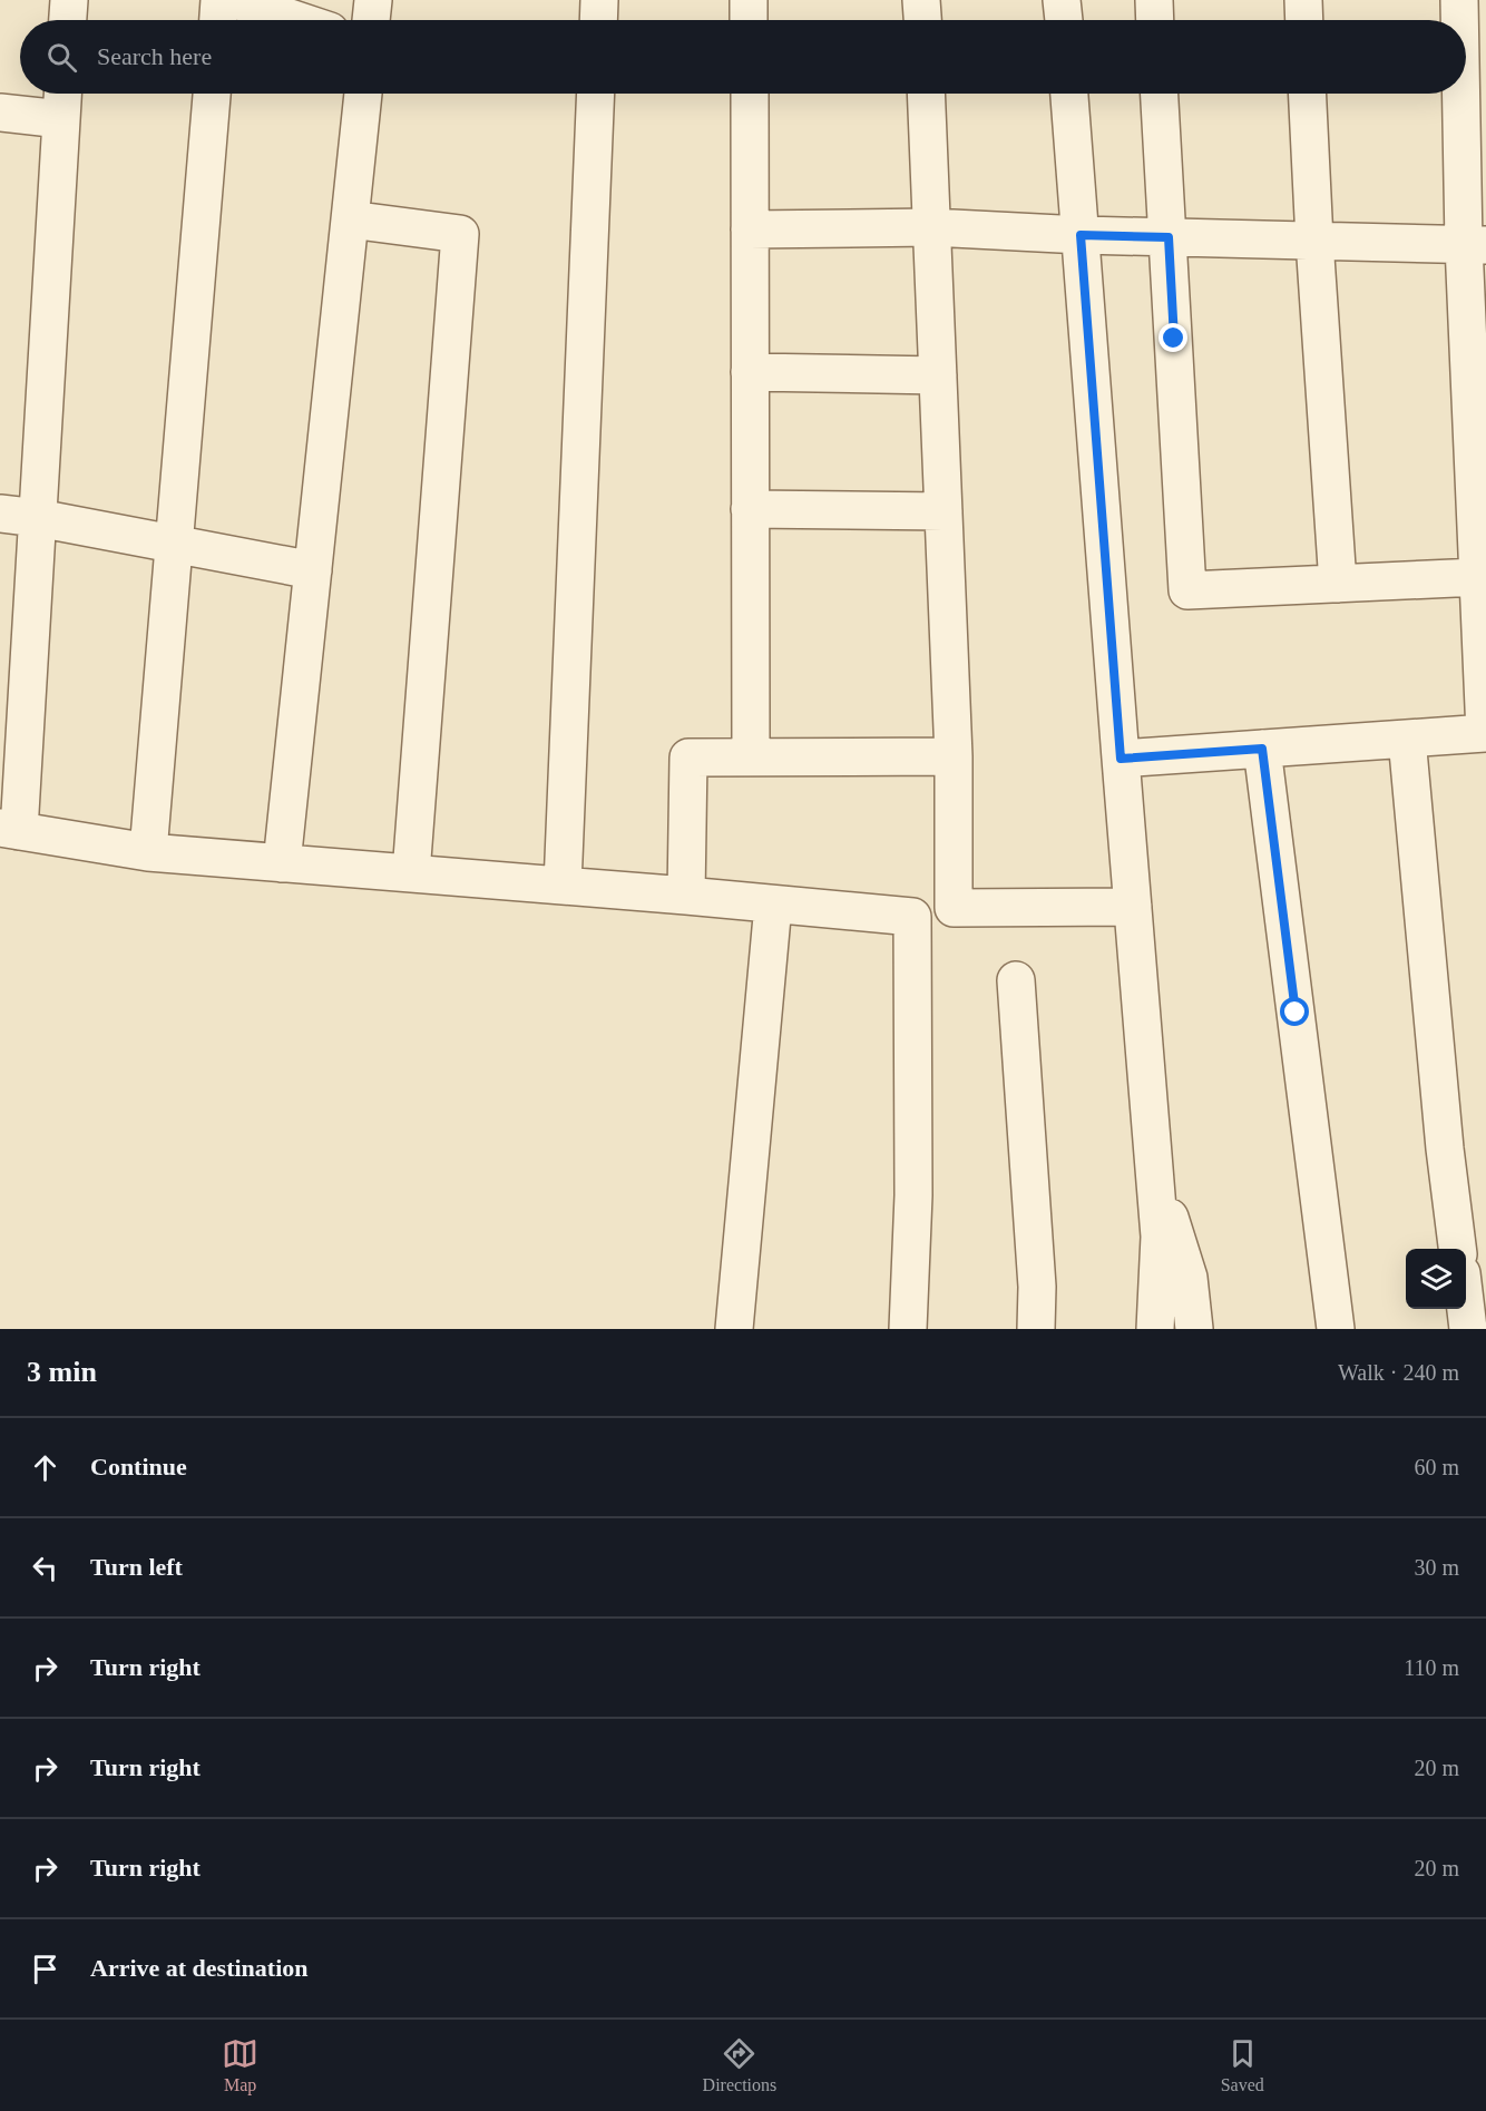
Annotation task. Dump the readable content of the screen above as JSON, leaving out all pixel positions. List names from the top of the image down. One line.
{"page":{"search":"Search here","heading":["3 min","Walk · 240 m"],"list":[["Continue","60 m"],["Turn left","30 m"],["Turn right","110 m"],["Turn right","20 m"],["Turn right","20 m"],"Arrive at destination"],"nav":["Map","Directions","Saved"]}}
